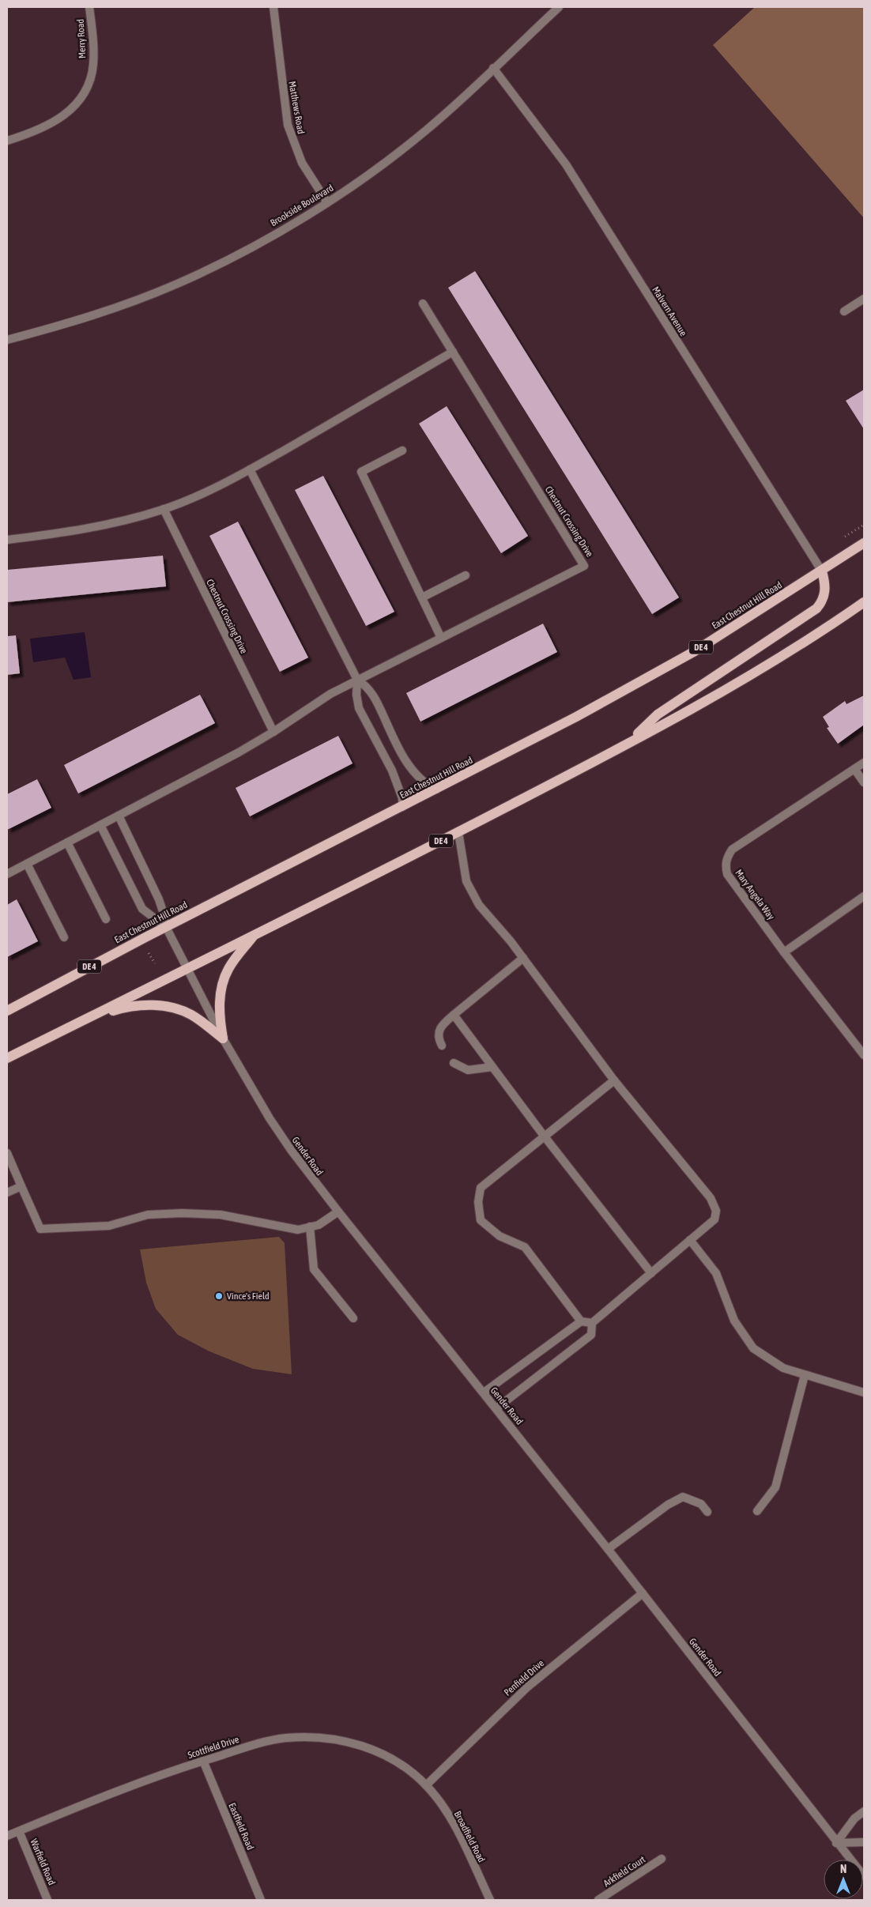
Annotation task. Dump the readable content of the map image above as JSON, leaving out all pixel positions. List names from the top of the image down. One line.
{"streets":{"main road":["East Chestnut Hill Road","DE 4"],"street":["Merry Road","Matthews Road","Brookside Boulevard","Malvern Avenue","Chestnut Crossing Drive","Mary Angela Way","Gender Road","Penfield Drive","Scottfield Drive","Eastfield Road","Broadfield Road","Warfield Road","Arkfield Court"]},"crossings":[["Matthews Road","Brookside Boulevard"],["Brookside Boulevard","Malvern Avenue"],["Malvern Avenue","East Chestnut Hill Road"],["East Chestnut Hill Road","Gender Road"],["DE 4","Gender Road"],["Gender Road","Penfield Drive"],["Penfield Drive","Scottfield Drive"],["Penfield Drive","Broadfield Road"],["Scottfield Drive","Eastfield Road"],["Scottfield Drive","Broadfield Road"],["Scottfield Drive","Warfield Road"]],"places":["Vince's Field"],"north":"top"}
